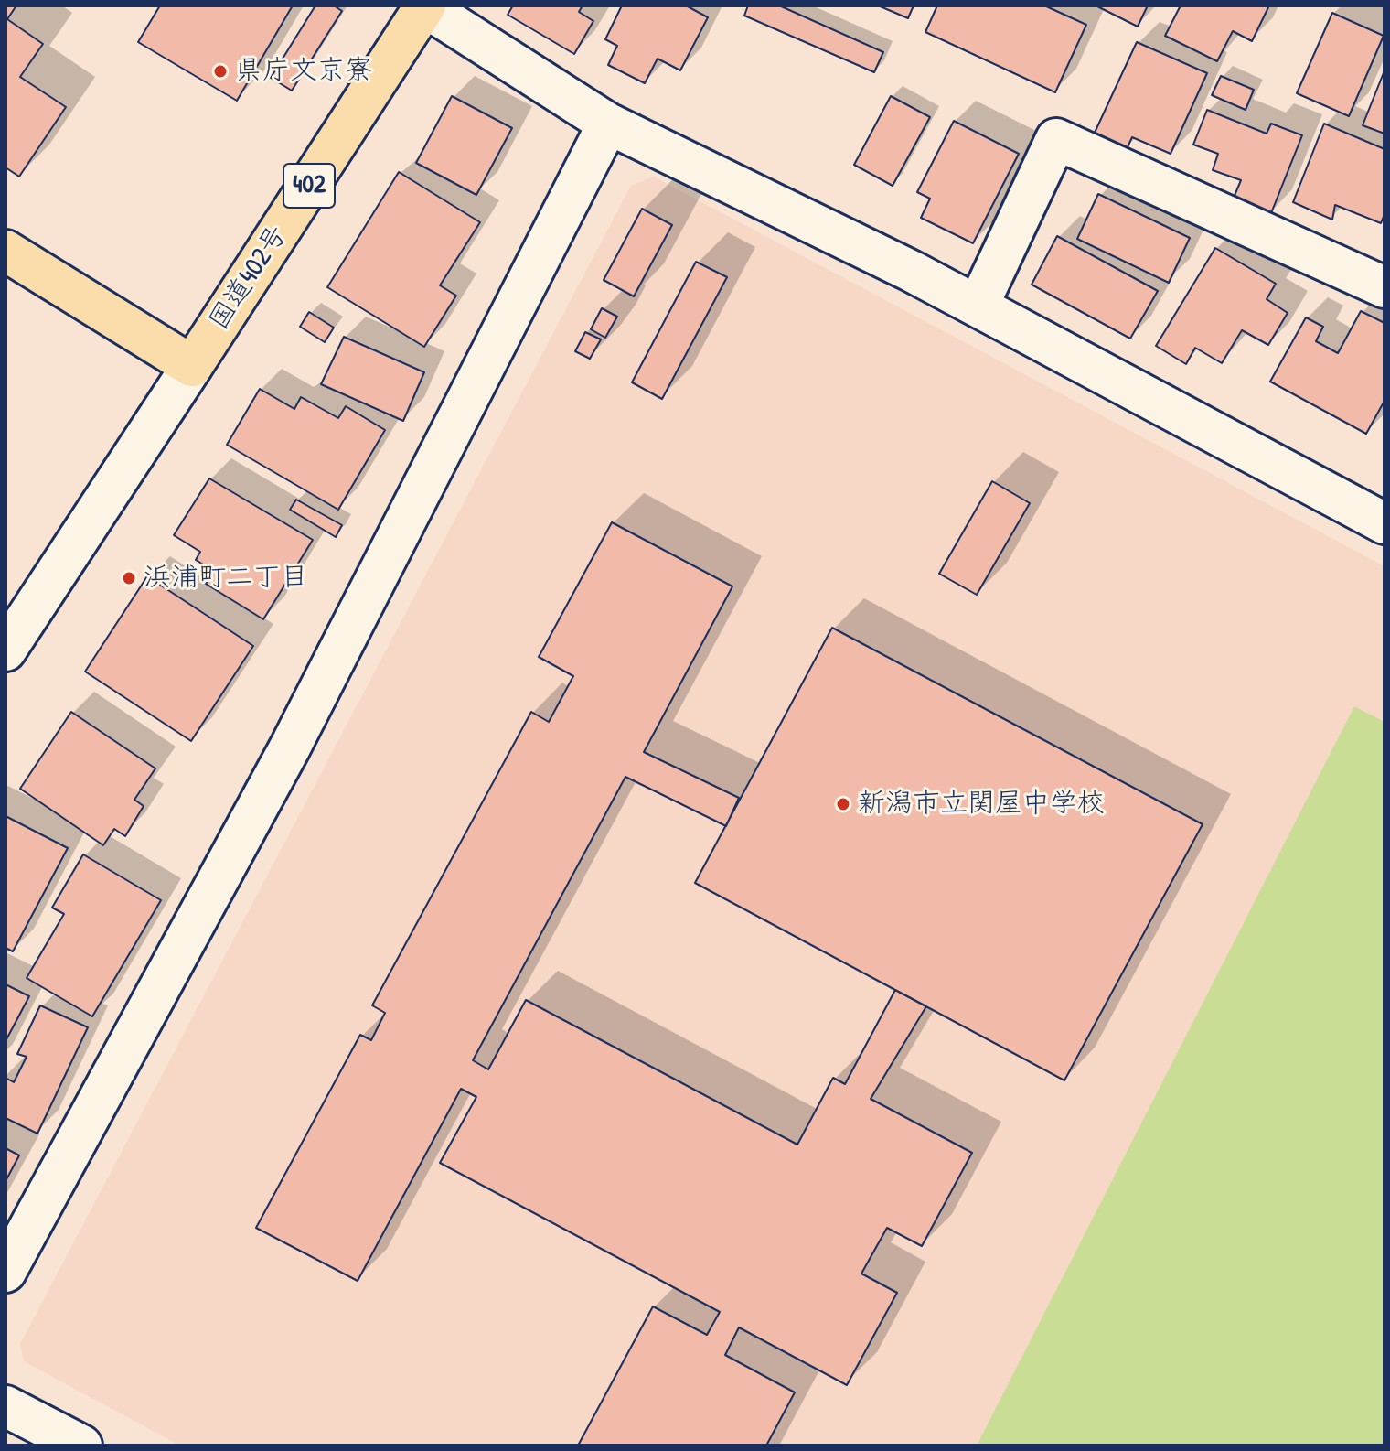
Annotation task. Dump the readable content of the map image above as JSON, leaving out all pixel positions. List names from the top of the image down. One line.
{"streets":{"highway":["402","国道402号"]},"places":["県庁文京寮","浜浦町二丁目","新潟市立関屋中学校"]}
